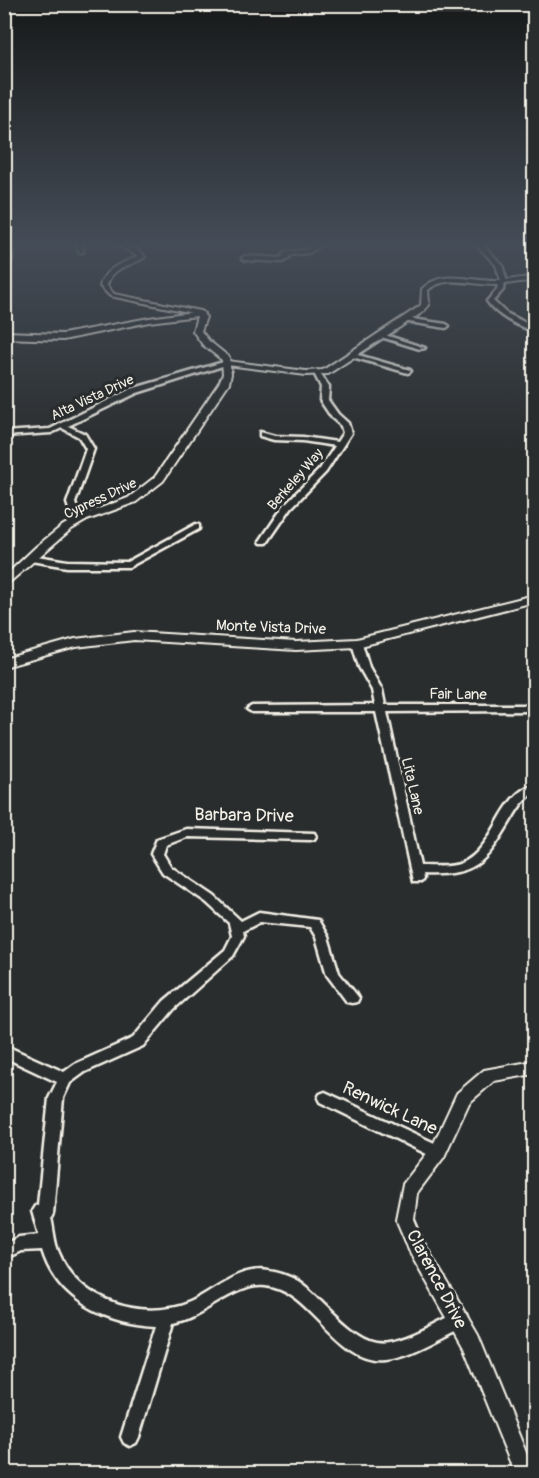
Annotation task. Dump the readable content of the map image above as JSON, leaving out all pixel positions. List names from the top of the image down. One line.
{"streets":{"main road":["Cypress Drive","Monte Vista Drive"],"street":["Alta Vista Drive","Berkeley Way","Fair Lane","Lita Lane","Barbara Drive","Renwick Lane","Clarence Drive"]},"crossings":[["Alta Vista Drive","Cypress Drive"],["Monte Vista Drive","Lita Lane"],["Fair Lane","Lita Lane"],["Renwick Lane","Clarence Drive"]]}
